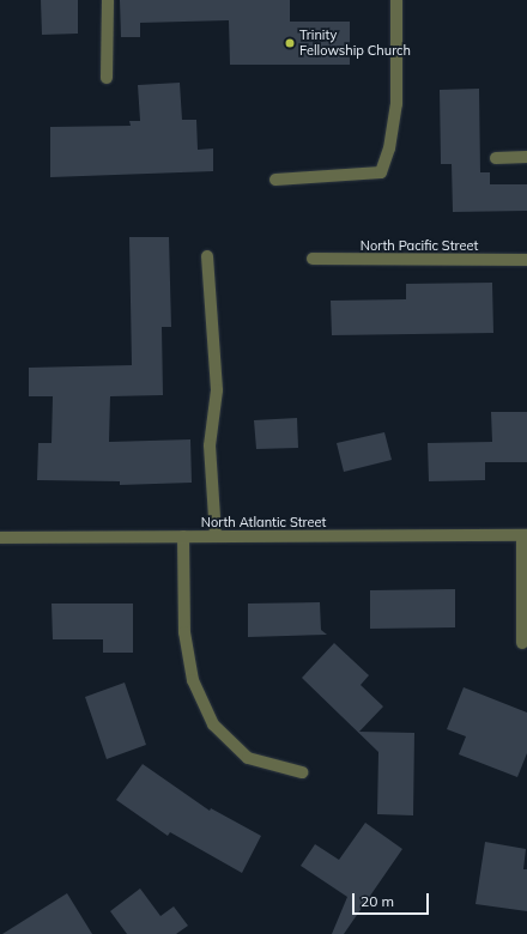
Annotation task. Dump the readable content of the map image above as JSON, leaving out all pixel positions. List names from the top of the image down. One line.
{"streets":{"street":["North Pacific Street","North Atlantic Street"]},"places":["Trinity Fellowship Church"],"scale_bar":"20 m"}
